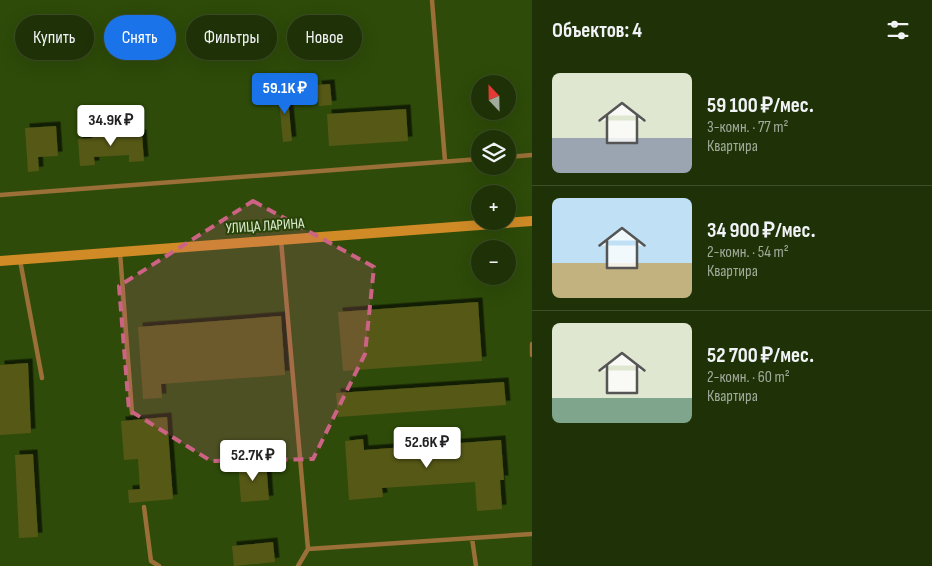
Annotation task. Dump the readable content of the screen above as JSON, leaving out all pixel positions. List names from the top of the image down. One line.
{"streets":{"street":["УЛИЦА ЛАРИНА"]},"north":"top","page":{"heading":"Объектов: 4","chip":["Купить","Снять","Фильтры","Новое"],"list":[{"name":"59 100 ₽/мес.","note":"3-комн. · 77 m² · Квартира"},{"name":"34 900 ₽/мес.","note":"2-комн. · 54 m² · Квартира"},{"name":"52 700 ₽/мес.","note":"2-комн. · 60 m² · Квартира"}],"price":["59.1K ₽","34.9K ₽","52.6K ₽","52.7K ₽"],"map_buttons":["+","−"]}}
